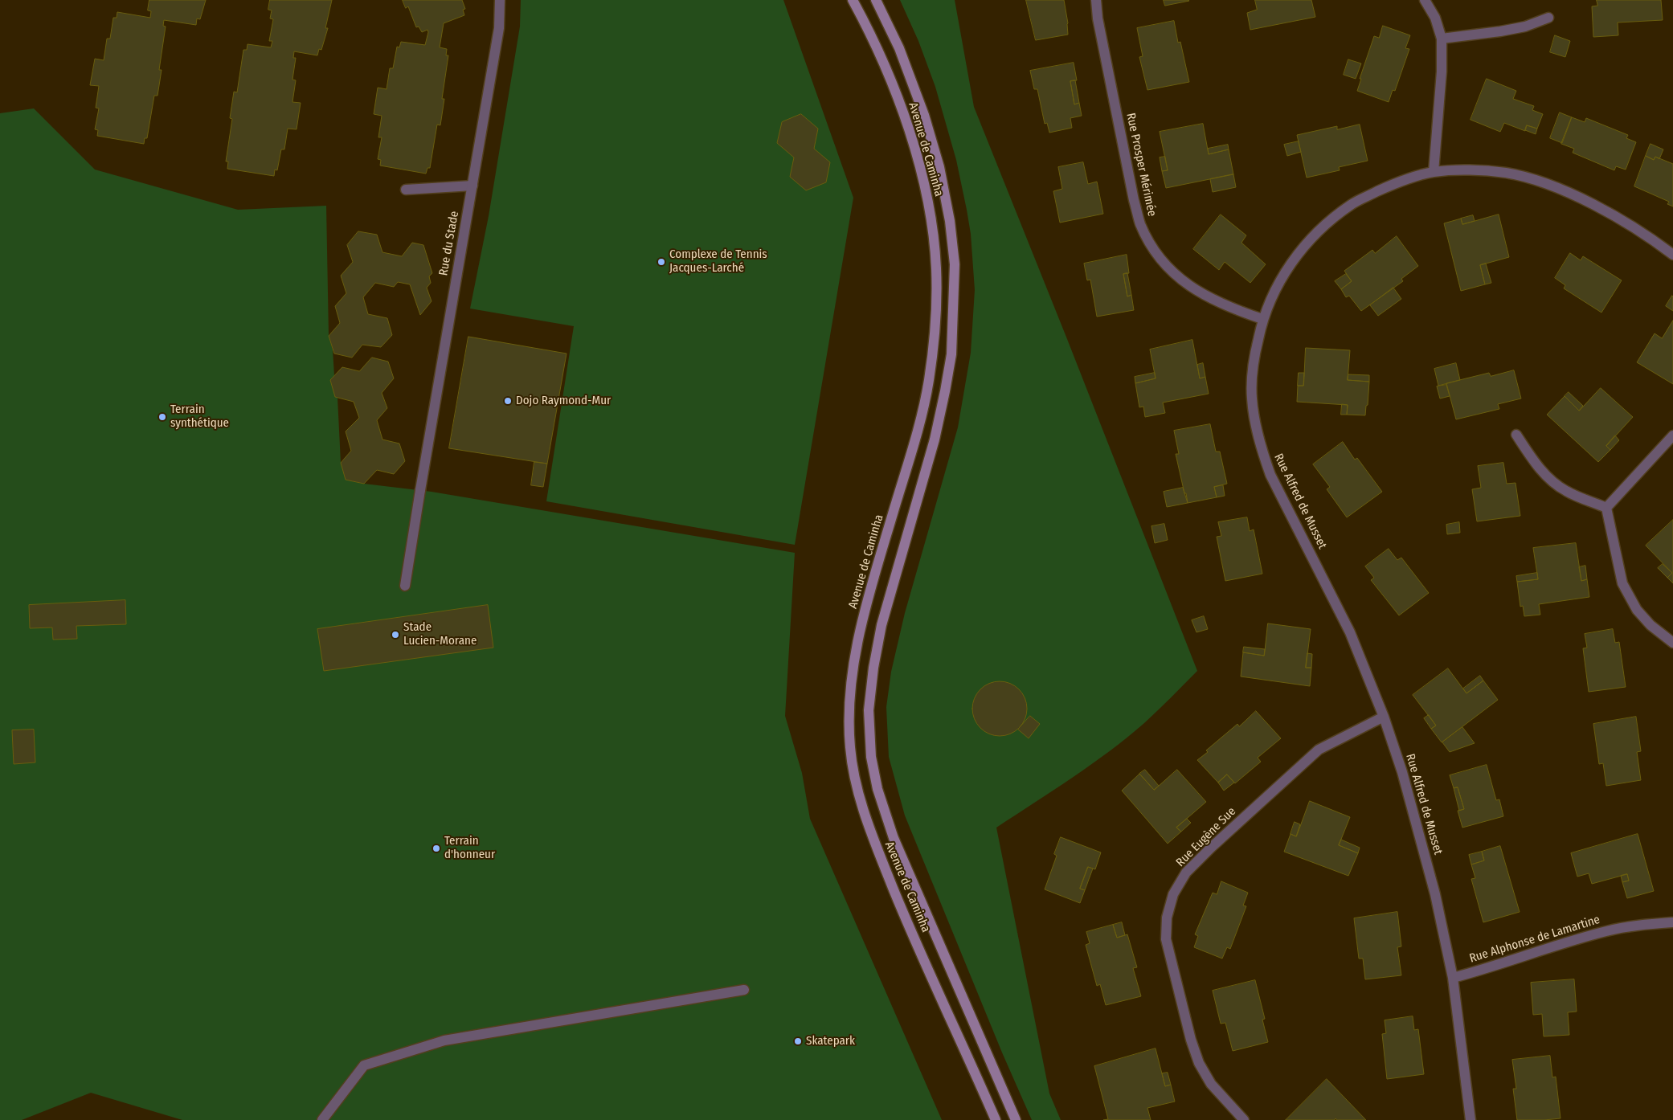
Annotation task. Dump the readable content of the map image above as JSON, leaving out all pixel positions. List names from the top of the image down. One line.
{"streets":{"street":["Avenue de Caminha","Rue Prosper Mérimée","Rue du Stade","Rue Alfred de Musset","Rue Eugène Sue","Rue Alphonse de Lamartine"]},"crossings":[["Rue Prosper Mérimée","Rue Alfred de Musset"],["Rue Alfred de Musset","Rue Eugène Sue"],["Rue Alfred de Musset","Rue Alphonse de Lamartine"]],"places":["Complexe de Tennis Jacques-Larché","Dojo Raymond-Mur","Terrain synthétique","Stade Lucien-Morane","Terrain d'honneur","Skatepark"]}
